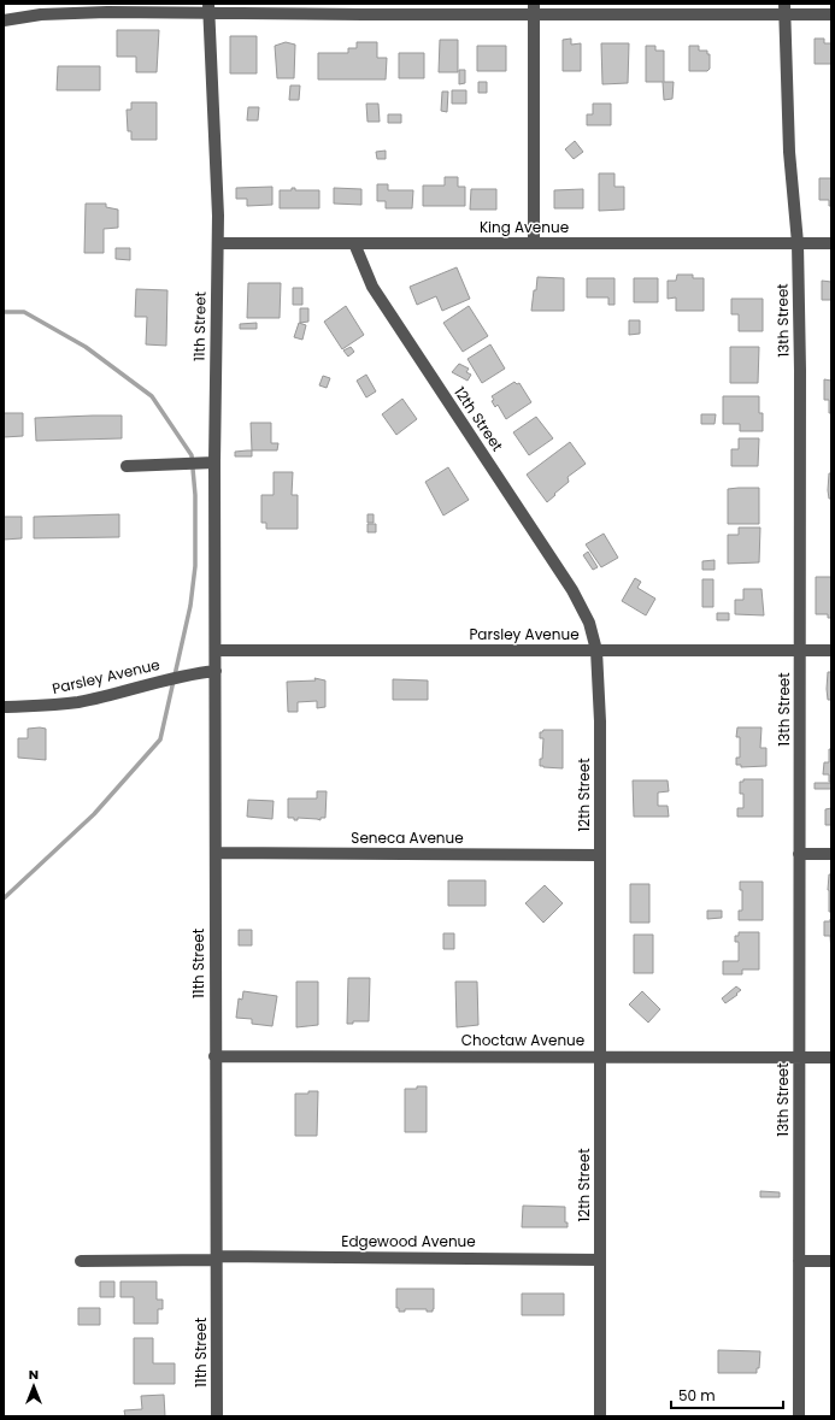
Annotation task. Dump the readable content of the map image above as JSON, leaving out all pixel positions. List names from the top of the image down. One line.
{"streets":{"street":["King Avenue","13th Street","11th Street","12th Street","Parsley Avenue","Seneca Avenue","Choctaw Avenue","Edgewood Avenue"]},"crossings":[["King Avenue","13th Street"],["King Avenue","11th Street"],["King Avenue","12th Street"],["13th Street","Parsley Avenue"],["13th Street","Choctaw Avenue"],["11th Street","Parsley Avenue"],["11th Street","Seneca Avenue"],["11th Street","Choctaw Avenue"],["11th Street","Edgewood Avenue"],["12th Street","Parsley Avenue"],["12th Street","Seneca Avenue"],["12th Street","Choctaw Avenue"],["12th Street","Edgewood Avenue"]],"scale_bar":"50 m","north":"top"}
